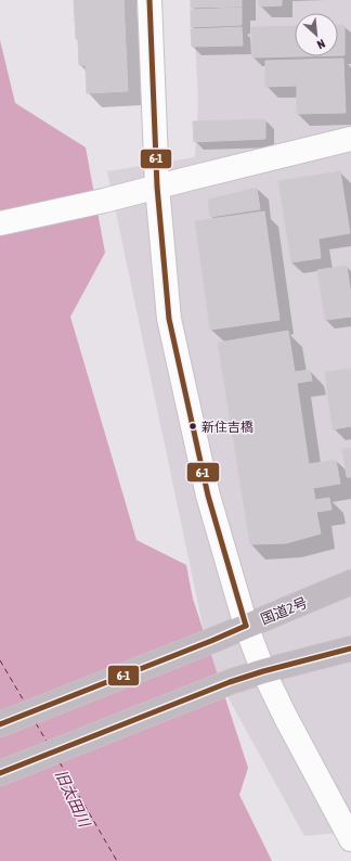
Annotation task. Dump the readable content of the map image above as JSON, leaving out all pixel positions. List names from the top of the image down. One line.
{"streets":{"highway":["国道2号"]},"water":["旧太田川"],"places":["新住吉橋"],"lines":["transit line 6-1"],"north":"bottom right"}
